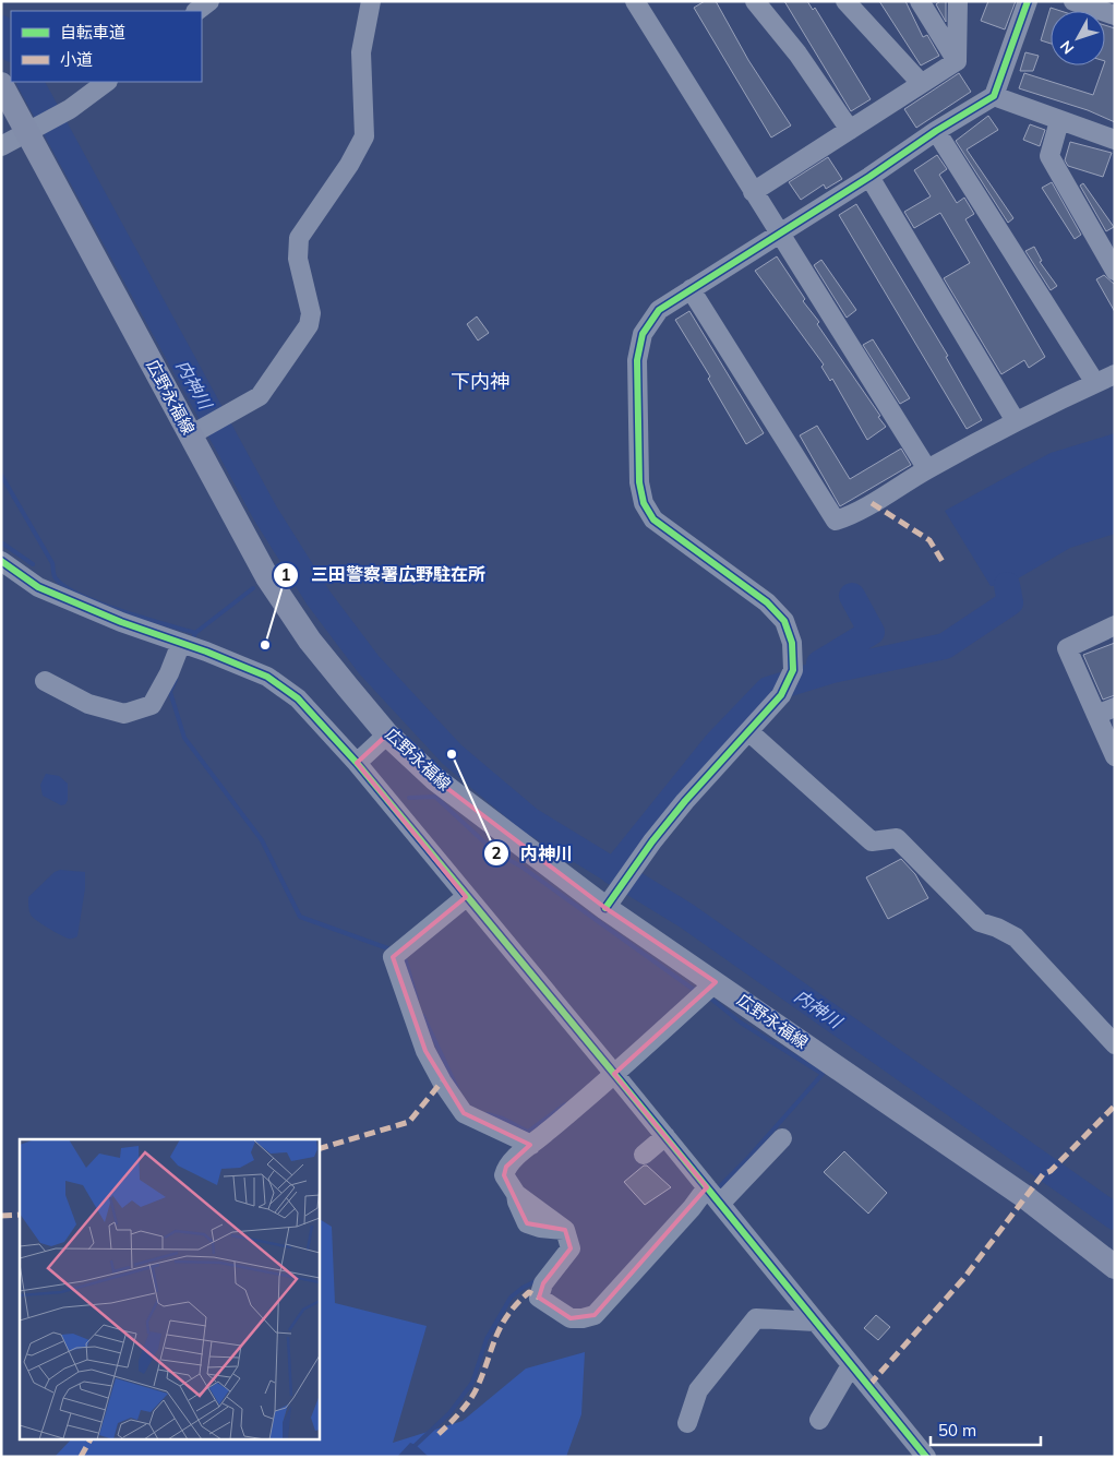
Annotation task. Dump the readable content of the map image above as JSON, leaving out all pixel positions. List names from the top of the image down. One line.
{"streets":{"main road":["広野永福線"]},"districts":["下内神"],"water":["内神川"],"places":["三田警察署広野駐在所","内神川"],"legend":["自転車道","小道"],"scale_bar":"50 m","north":"bottom left"}
